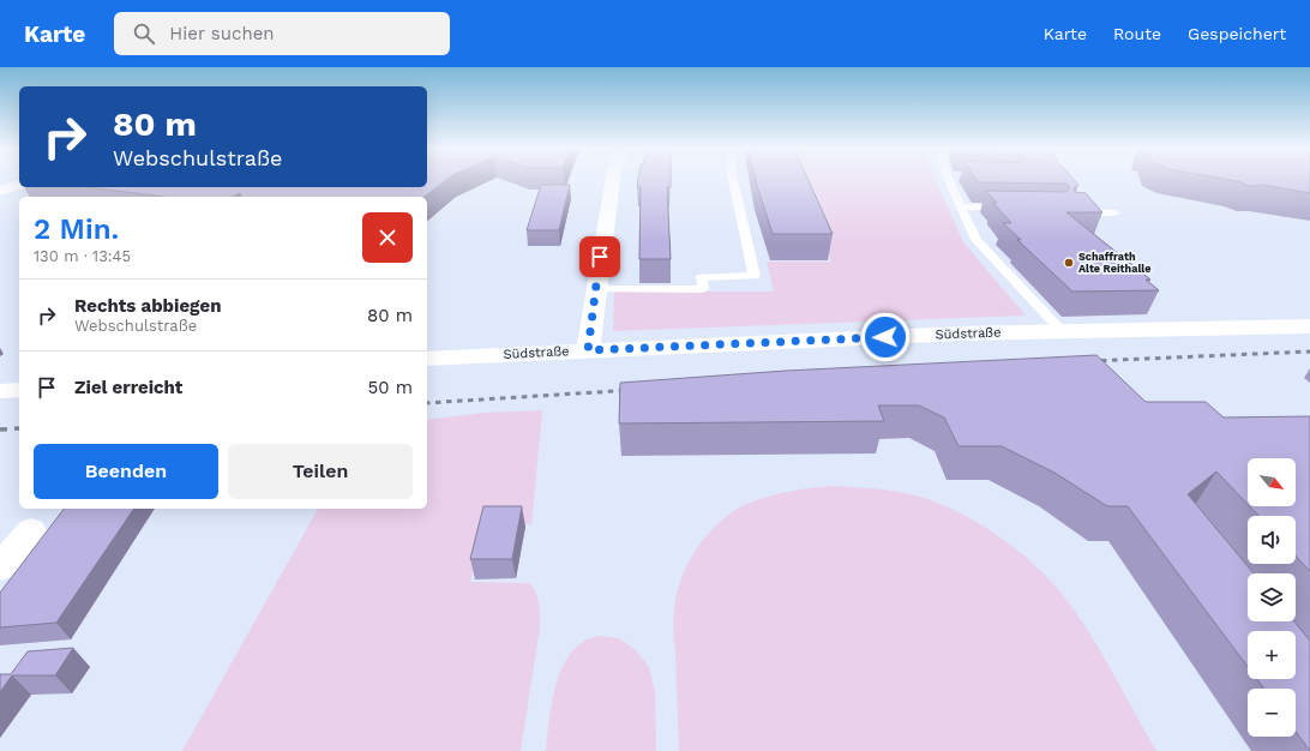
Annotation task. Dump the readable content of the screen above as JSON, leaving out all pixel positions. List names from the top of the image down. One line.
{"streets":{"street":["Südstraße"]},"places":["Schaffrath Alte Reithalle"],"north":"bottom right","page":{"header":"Karte","search":"Hier suchen","nav":["Karte","Route","Gespeichert"],"turn":["80 m","Webschulstraße"],"heading":["2 Min.","130 m · 13:45"],"list":[{"name":"Rechts abbiegen","note":"Webschulstraße","value":"80 m"},{"name":"Ziel erreicht","value":"50 m"}],"buttons":["Beenden","Teilen"],"map_buttons":["+","−"]}}
